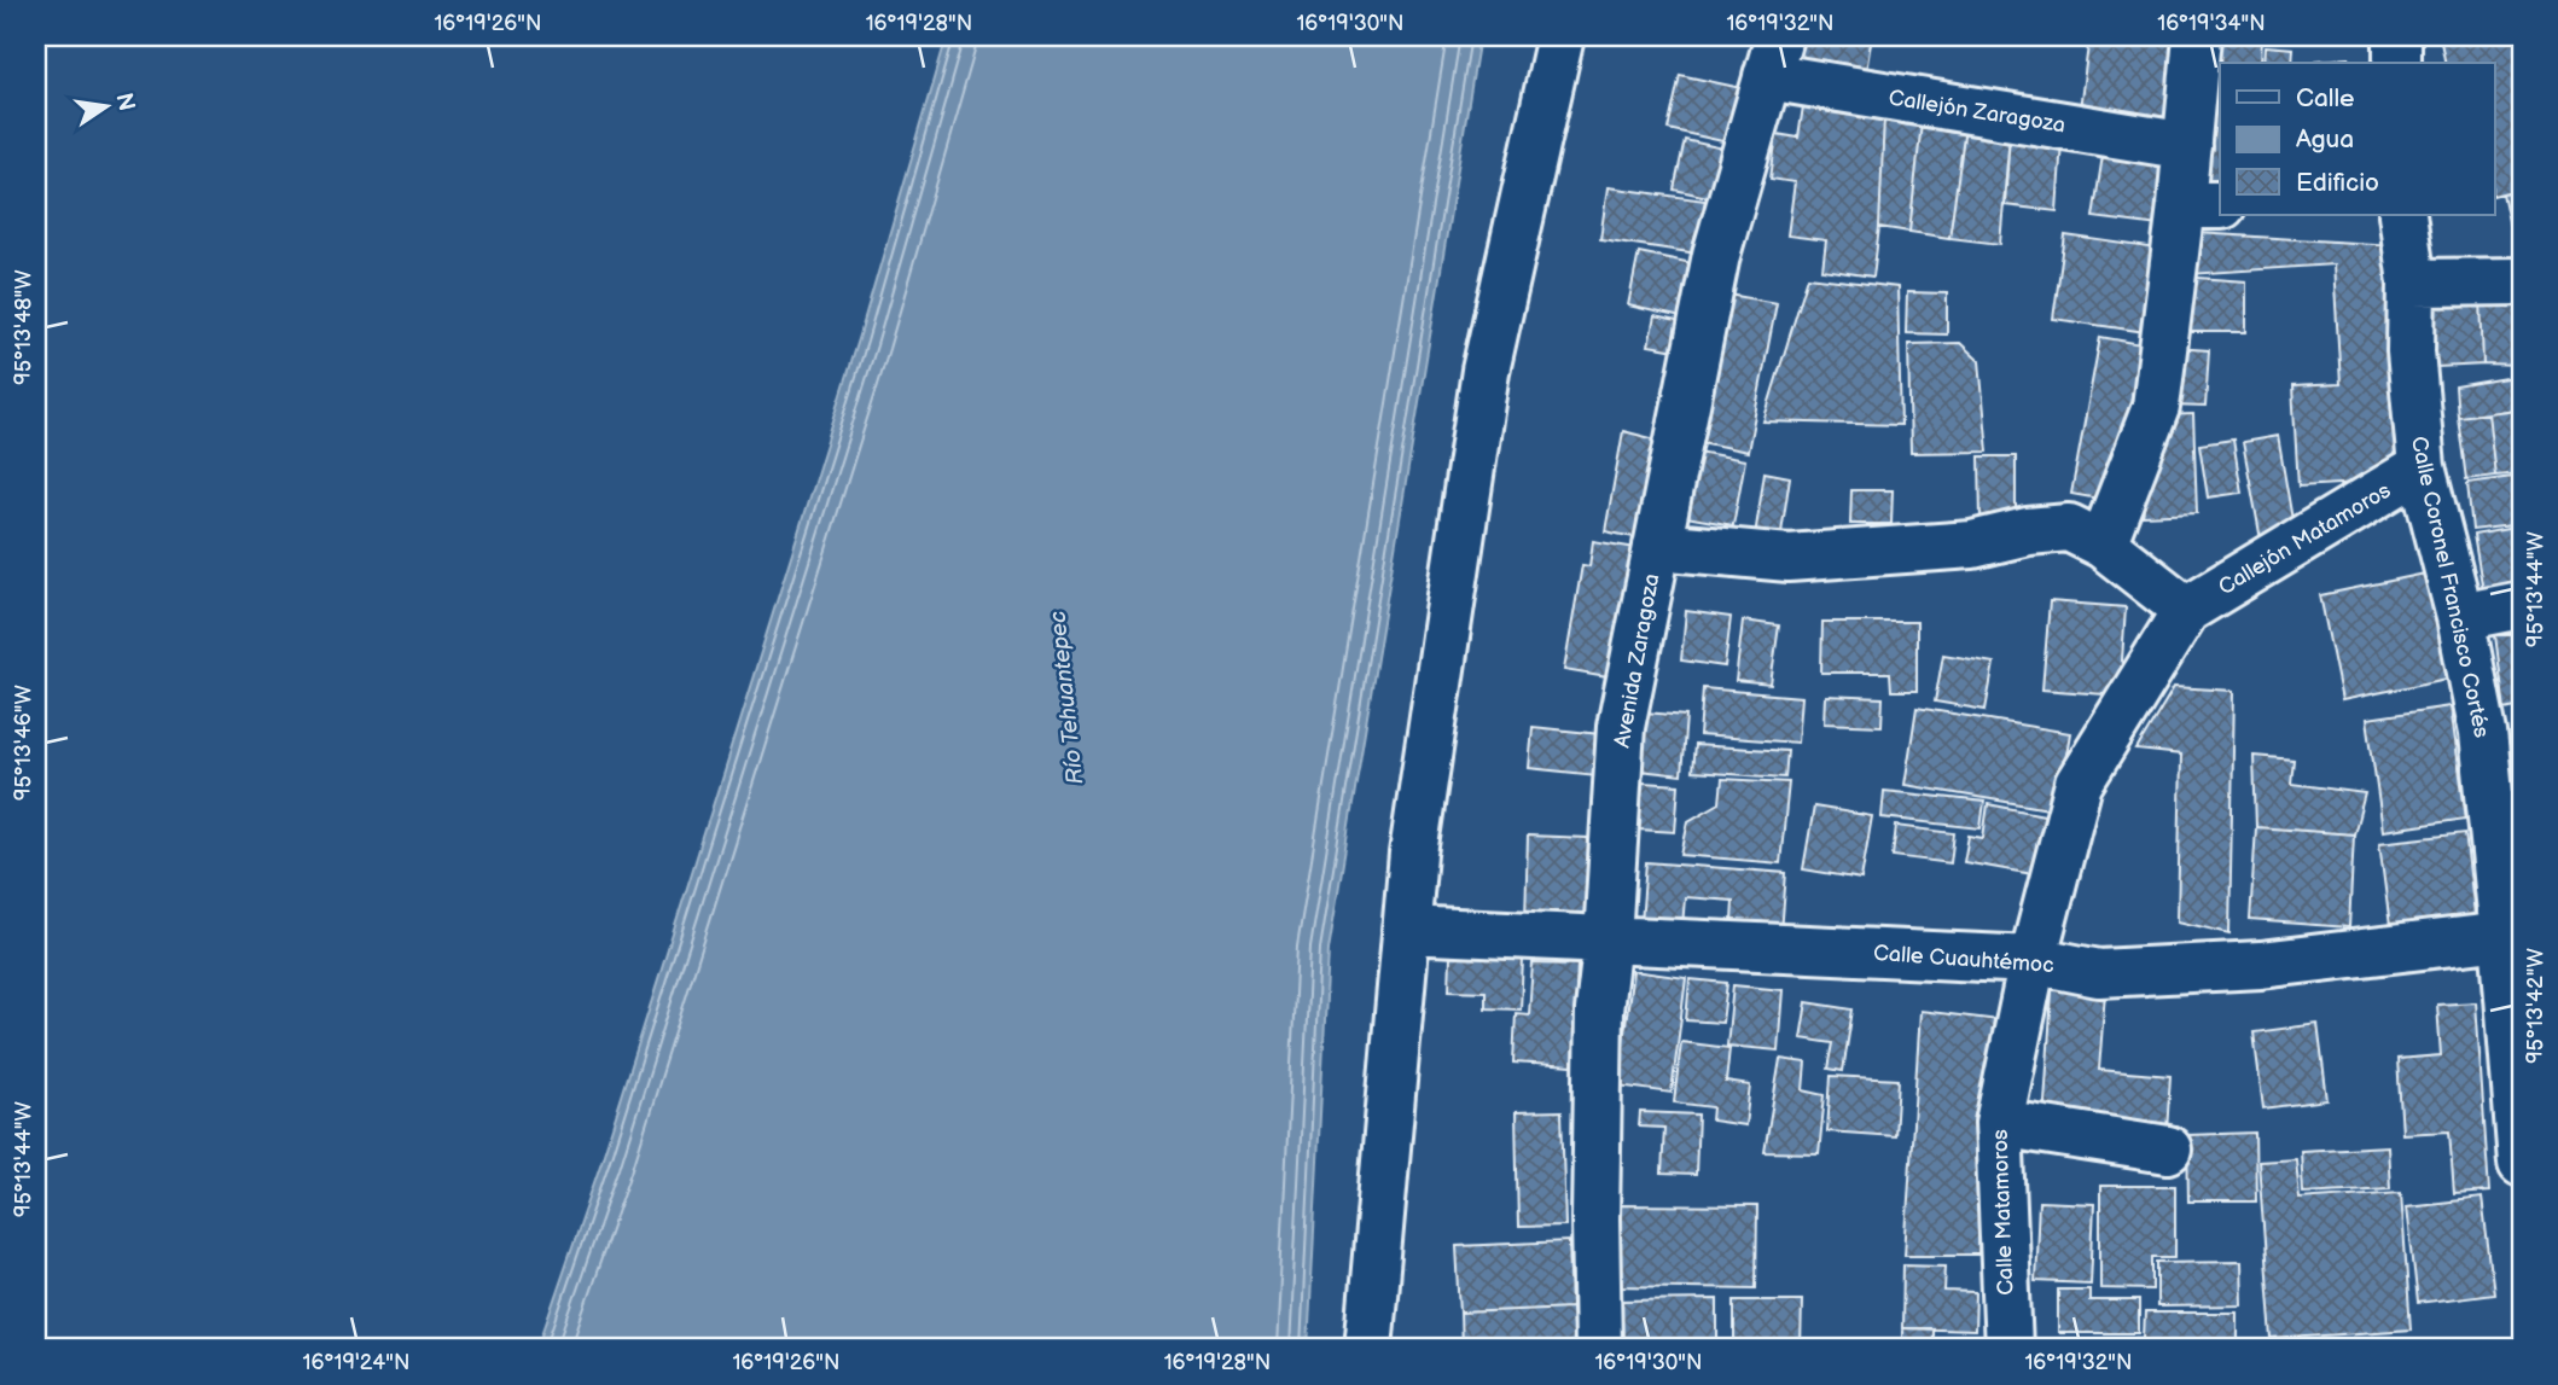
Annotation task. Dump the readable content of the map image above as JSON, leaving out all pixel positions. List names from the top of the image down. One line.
{"streets":{"street":["Callejón Zaragoza","Callejón Matamoros","Calle Coronel Francisco Cortés","Avenida Zaragoza","Calle Cuauhtémoc","Calle Matamoros"]},"crossings":[["Callejón Zaragoza","Avenida Zaragoza"],["Callejón Matamoros","Calle Coronel Francisco Cortés"],["Callejón Matamoros","Calle Matamoros"],["Calle Coronel Francisco Cortés","Calle Cuauhtémoc"],["Avenida Zaragoza","Calle Cuauhtémoc"],["Calle Cuauhtémoc","Calle Matamoros"]],"water":["Río Tehuantepec"],"legend":["Calle","Agua","Edificio"],"north":"right","coordinates":["16°19'26\"N","16°19'28\"N","16°19'30\"N","16°19'32\"N","16°19'34\"N","95°13'48\"W","95°13'44\"W","95°13'46\"W","95°13'42\"W","16°19'24\"N"]}
